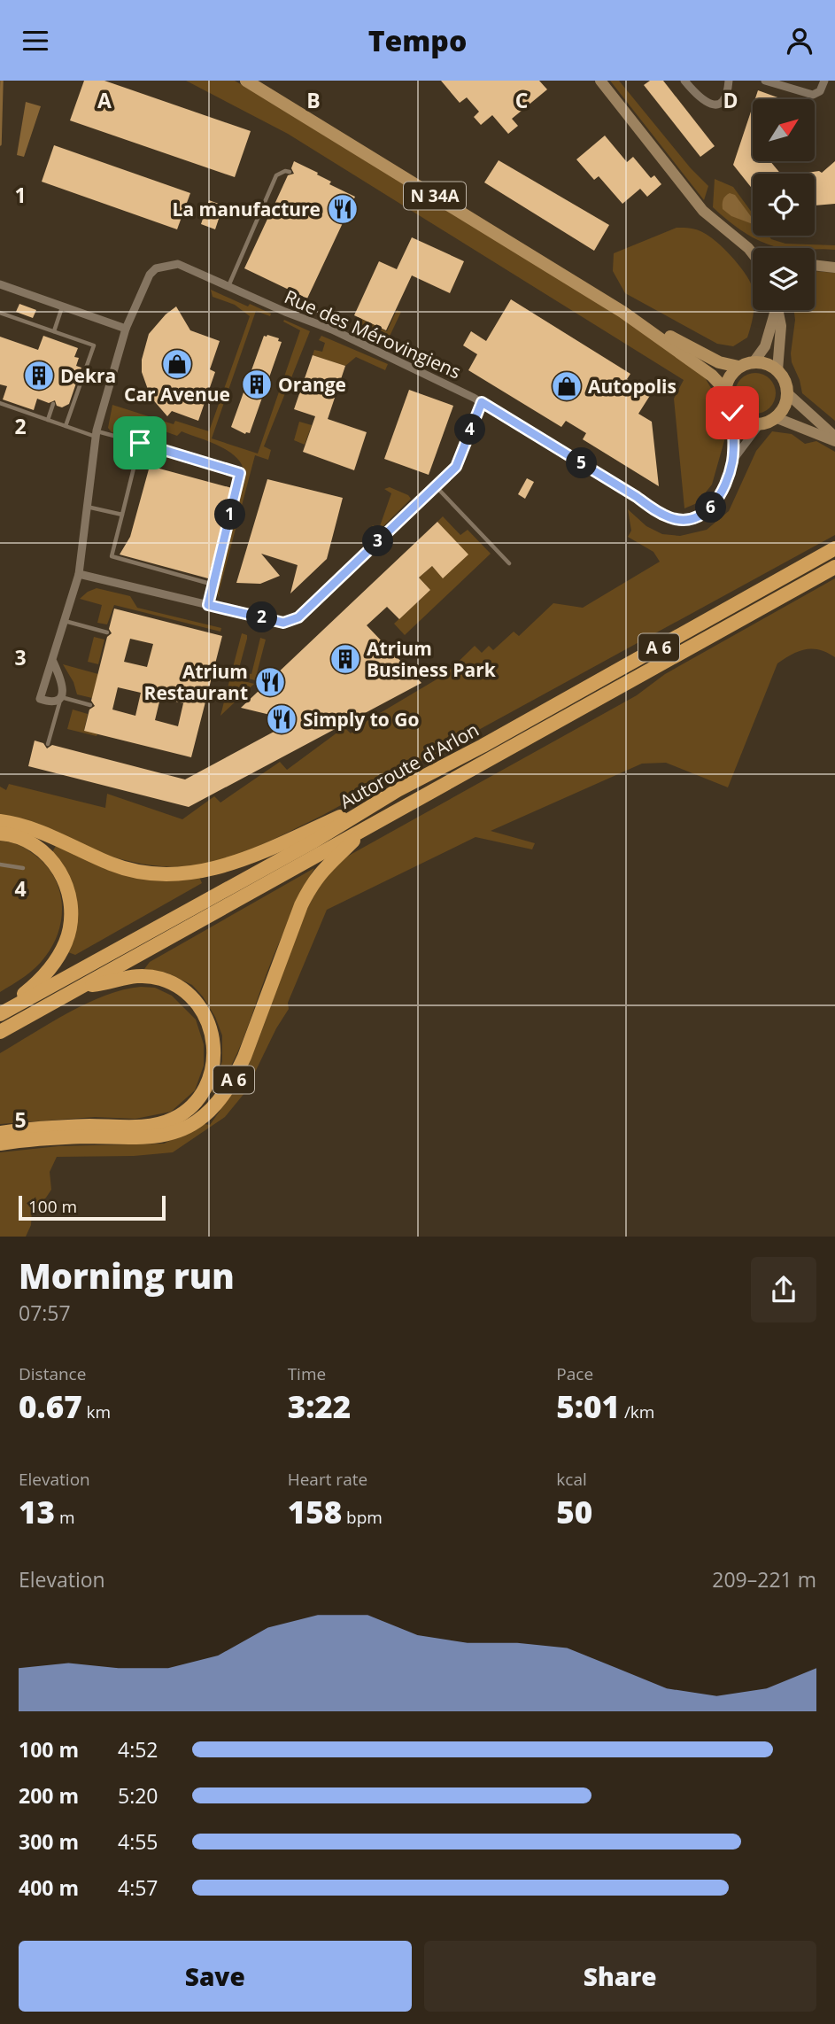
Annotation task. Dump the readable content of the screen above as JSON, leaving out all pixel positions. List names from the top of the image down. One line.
{"streets":{"highway":["A 6","Autoroute d'Arlon"],"main road":["N 34A"],"street":["Rue des Mérovingiens"]},"crossings":[["N 34A","Rue des Mérovingiens"],["A 6","Autoroute d'Arlon"]],"places":{"restaurant":["La manufacture","Atrium Restaurant","Simply to Go"],"shop":["Car Avenue","Autopolis"],"building":["Dekra","Orange","Atrium Business Park"]},"scale_bar":"100 m","north":"top right","page":{"header":"Tempo","pins":["4","5","6","1","3","2"],"scale":"100 m","heading":["Morning run","07:57"],"stats":[["Distance","0.67 km"],["Time","3:22"],["Pace","5:01 /km"],["Elevation","13 m"],["Heart rate","158 bpm"],["kcal","50"]],"chart":["Elevation","209–221 m"],"list":[{"name":"100 m","note":"4:52"},{"name":"200 m","note":"5:20"},{"name":"300 m","note":"4:55"},{"name":"400 m","note":"4:57"}],"buttons":["Save","Share"]},"grid":{"columns":["A","B","C","D"],"rows":["1","2","3","4","5"]}}
